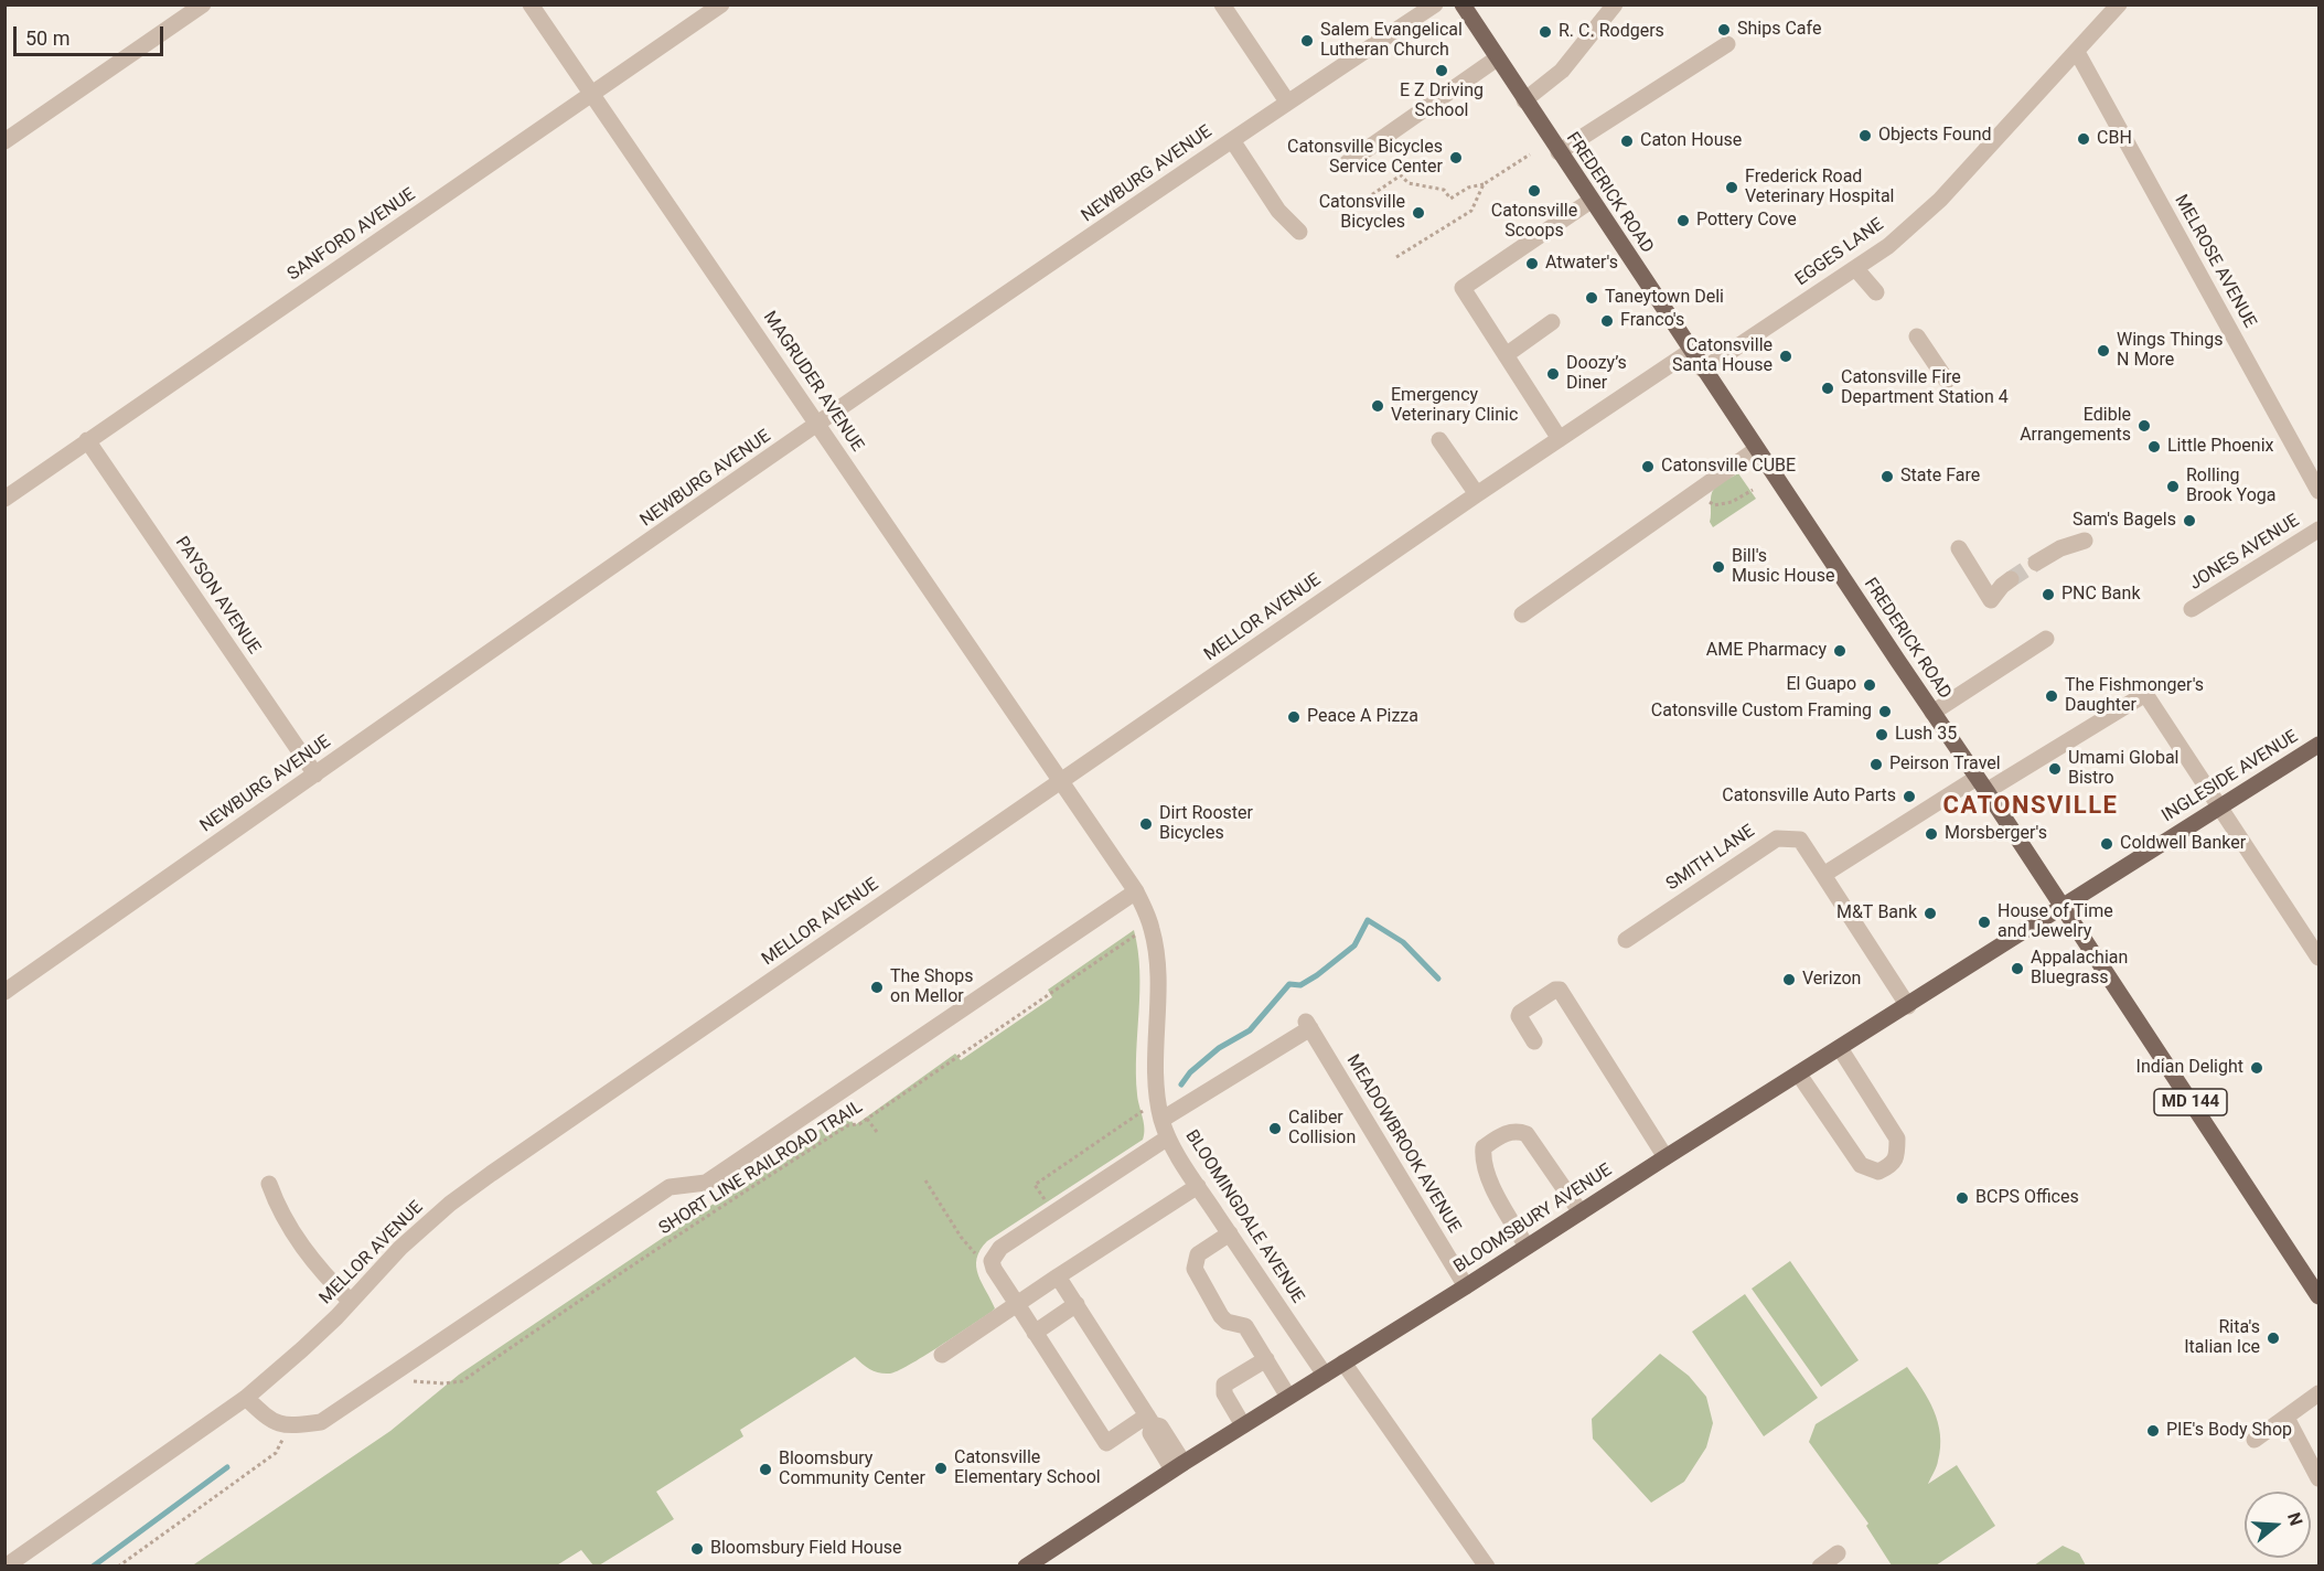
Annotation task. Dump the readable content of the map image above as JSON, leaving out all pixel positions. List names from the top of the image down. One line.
{"streets":{"main road":["FREDERICK ROAD","INGLESIDE AVENUE","MD 144","BLOOMSBURY AVENUE"],"street":["NEWBURG AVENUE","SANFORD AVENUE","EGGES LANE","MELROSE AVENUE","MAGRUDER AVENUE","JONES AVENUE","PAYSON AVENUE","MELLOR AVENUE","SMITH LANE","MEADOWBROOK AVENUE","BLOOMINGDALE AVENUE"],"path":["SHORT LINE RAILROAD TRAIL"]},"crossings":[["NEWBURG AVENUE","MAGRUDER AVENUE"],["NEWBURG AVENUE","PAYSON AVENUE"],["FREDERICK ROAD","EGGES LANE"],["FREDERICK ROAD","MELLOR AVENUE"],["FREDERICK ROAD","INGLESIDE AVENUE"],["FREDERICK ROAD","BLOOMSBURY AVENUE"],["SANFORD AVENUE","MAGRUDER AVENUE"],["SANFORD AVENUE","PAYSON AVENUE"],["EGGES LANE","MELROSE AVENUE"],["MAGRUDER AVENUE","MELLOR AVENUE"],["MAGRUDER AVENUE","BLOOMINGDALE AVENUE"],["MELLOR AVENUE","BLOOMINGDALE AVENUE"],["INGLESIDE AVENUE","BLOOMSBURY AVENUE"],["MEADOWBROOK AVENUE","BLOOMINGDALE AVENUE"],["MEADOWBROOK AVENUE","BLOOMSBURY AVENUE"],["BLOOMINGDALE AVENUE","BLOOMSBURY AVENUE"]],"districts":["CATONSVILLE"],"places":["Ships Cafe","R. C. Rodgers","Salem Evangelical Lutheran Church","E Z Driving School","Objects Found","CBH","Caton House","Catonsville Bicycles Service Center","Frederick Road Veterinary Hospital","Catonsville Scoops","Catonsville Bicycles","Pottery Cove","Atwater's","Taneytown Deli","Franco's","Wings Things N More","Catonsville Santa House","Doozy’s Diner","Catonsville Fire Department Station 4","Emergency Veterinary Clinic","Edible Arrangements","Little Phoenix","Catonsville CUBE","State Fare","Rolling Brook Yoga","Sam's Bagels","Bill's Music House","PNC Bank","AME Pharmacy","El Guapo","The Fishmonger's Daughter","Catonsville Custom Framing","Peace A Pizza","Lush 35","Peirson Travel","Umami Global Bistro","Catonsville Auto Parts","Dirt Rooster Bicycles","Morsberger's","Coldwell Banker","M&T Bank","House of Time and Jewelry","Appalachian Bluegrass","Verizon","The Shops on Mellor","Indian Delight","Caliber Collision","BCPS Offices","Rita's Italian Ice","PIE's Body Shop","Catonsville Elementary School","Bloomsbury Community Center","Bloomsbury Field House"],"scale_bar":"50 m","north":"right"}
